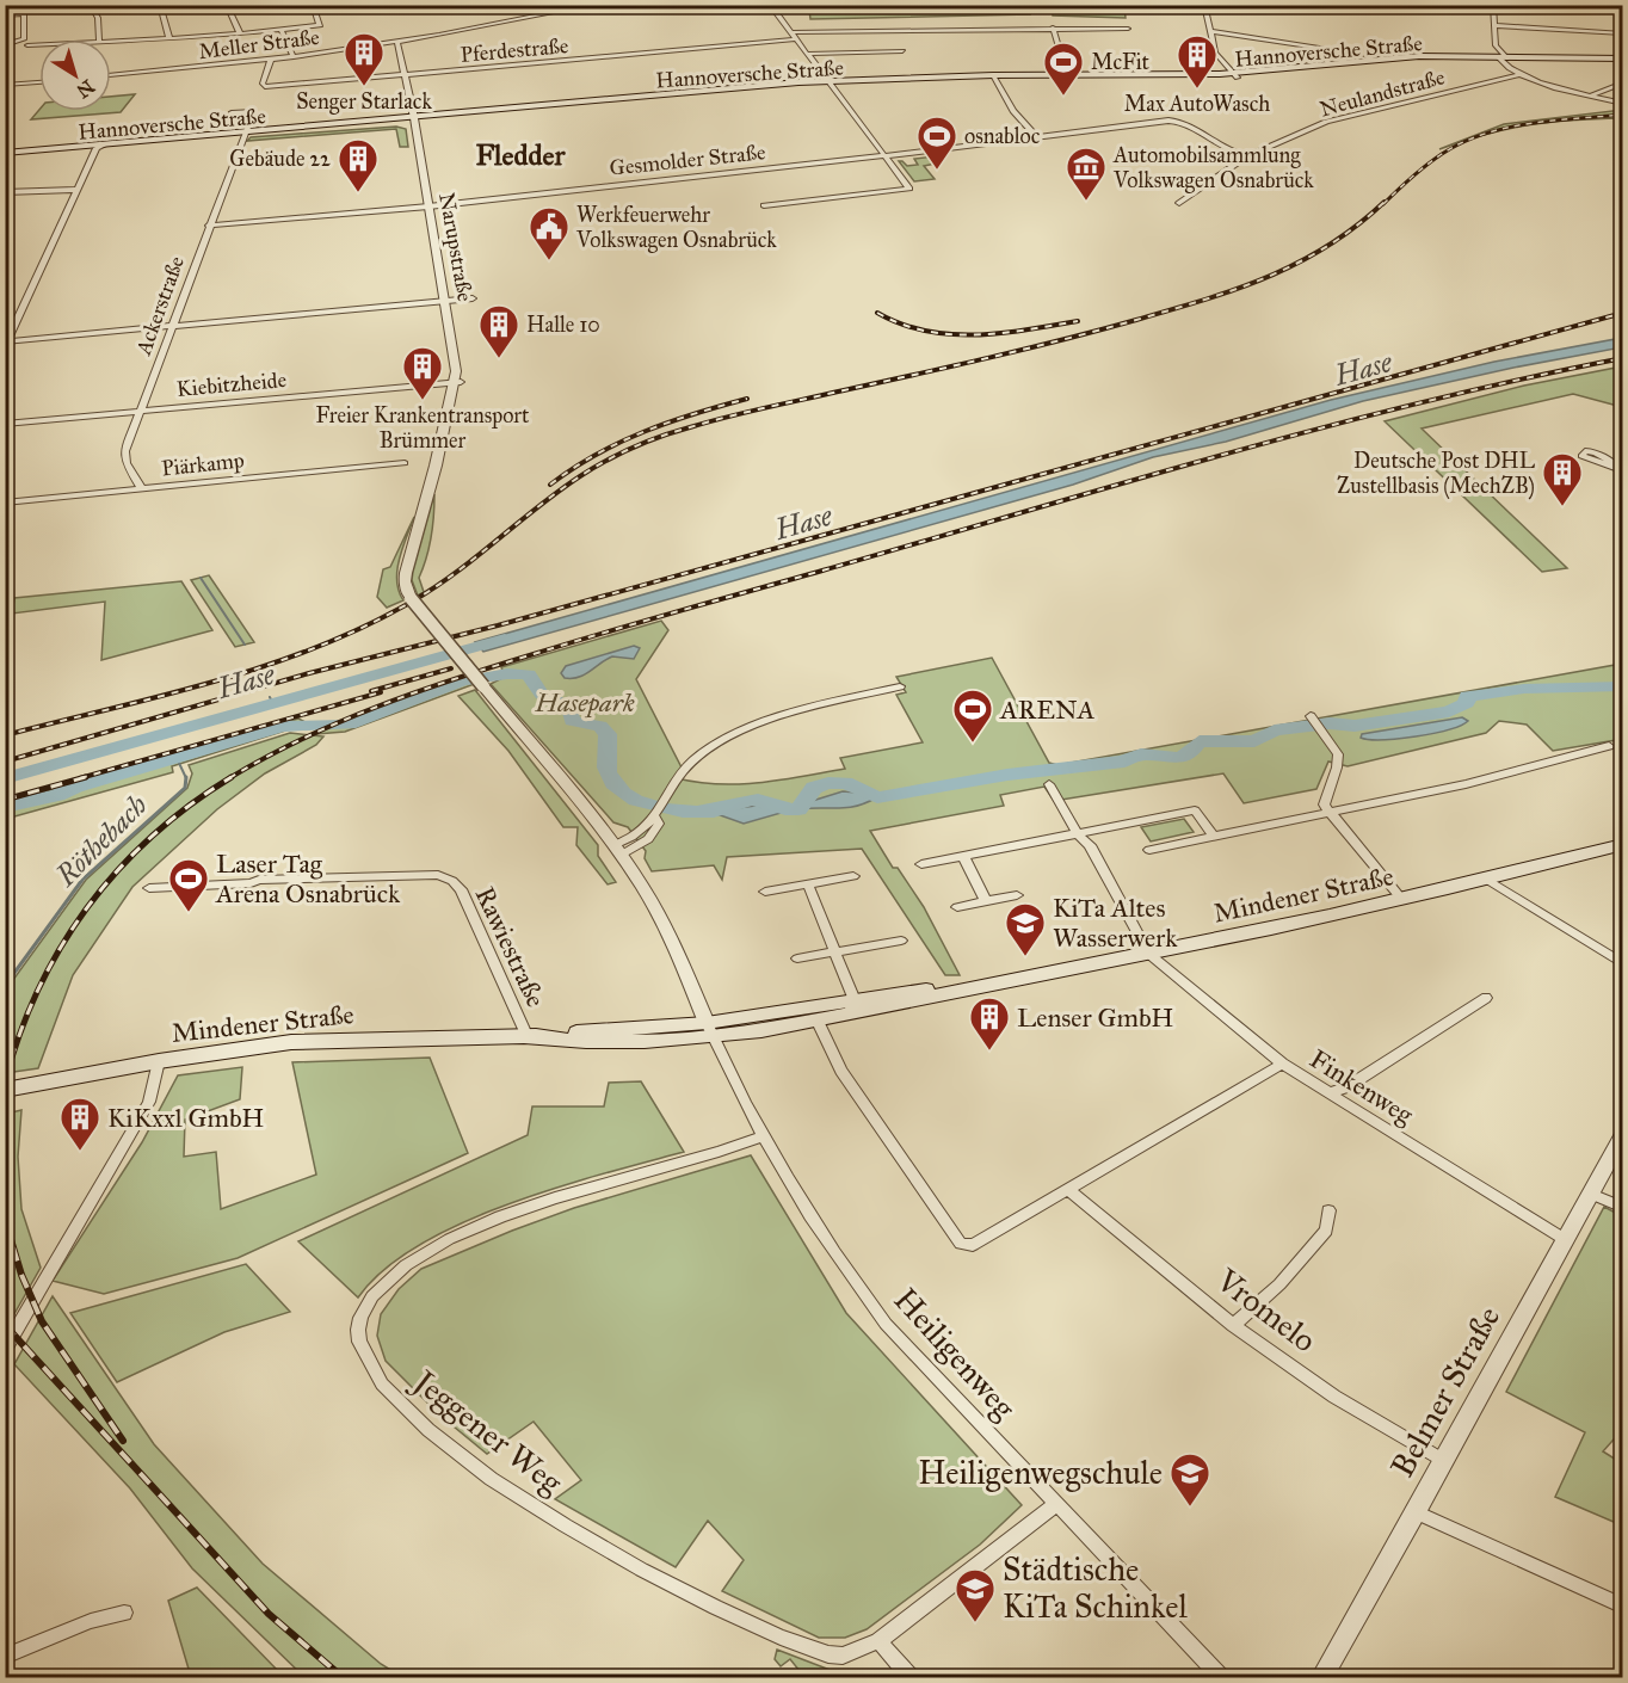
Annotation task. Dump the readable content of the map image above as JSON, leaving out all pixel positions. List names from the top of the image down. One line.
{"streets":{"main road":["Hannoversche Straße","Mindener Straße"],"street":["Meller Straße","Pferdestraße","Neulandstraße","Gesmolder Straße","Narupstraße","Ackerstraße","Kiebitzheide","Piärkamp","Rawiestraße","Finkenweg","Vromelo","Heiligenweg","Belmer Straße","Jeggener Weg"]},"crossings":[["Meller Straße","Pferdestraße"],["Meller Straße","Narupstraße"],["Pferdestraße","Narupstraße"],["Hannoversche Straße","Narupstraße"],["Hannoversche Straße","Ackerstraße"],["Neulandstraße","Gesmolder Straße"],["Gesmolder Straße","Narupstraße"],["Gesmolder Straße","Ackerstraße"],["Narupstraße","Kiebitzheide"],["Ackerstraße","Kiebitzheide"],["Ackerstraße","Piärkamp"],["Mindener Straße","Rawiestraße"],["Mindener Straße","Finkenweg"],["Mindener Straße","Heiligenweg"],["Finkenweg","Belmer Straße"],["Vromelo","Belmer Straße"],["Heiligenweg","Jeggener Weg"]],"districts":["Fledder"],"water":["Hase","Röthebach"],"parks":["Hasepark"],"places":{"building":["Senger Starlack","Max AutoWasch","Gebäude 22","Halle 10","Freier Krankentransport Brümmer","Deutsche Post DHL Zustellbasis (MechZB)","Lenser GmbH","KiKxxl GmbH"],"sports":["McFit","osnabloc","ARENA","Laser Tag Arena Osnabrück"],"museum":["Automobilsammlung Volkswagen Osnabrück"],"public building":["Werkfeuerwehr Volkswagen Osnabrück"],"school or university":["KiTa Altes Wasserwerk","Heiligenwegschule","Städtische KiTa Schinkel"]},"north":"bottom right"}
